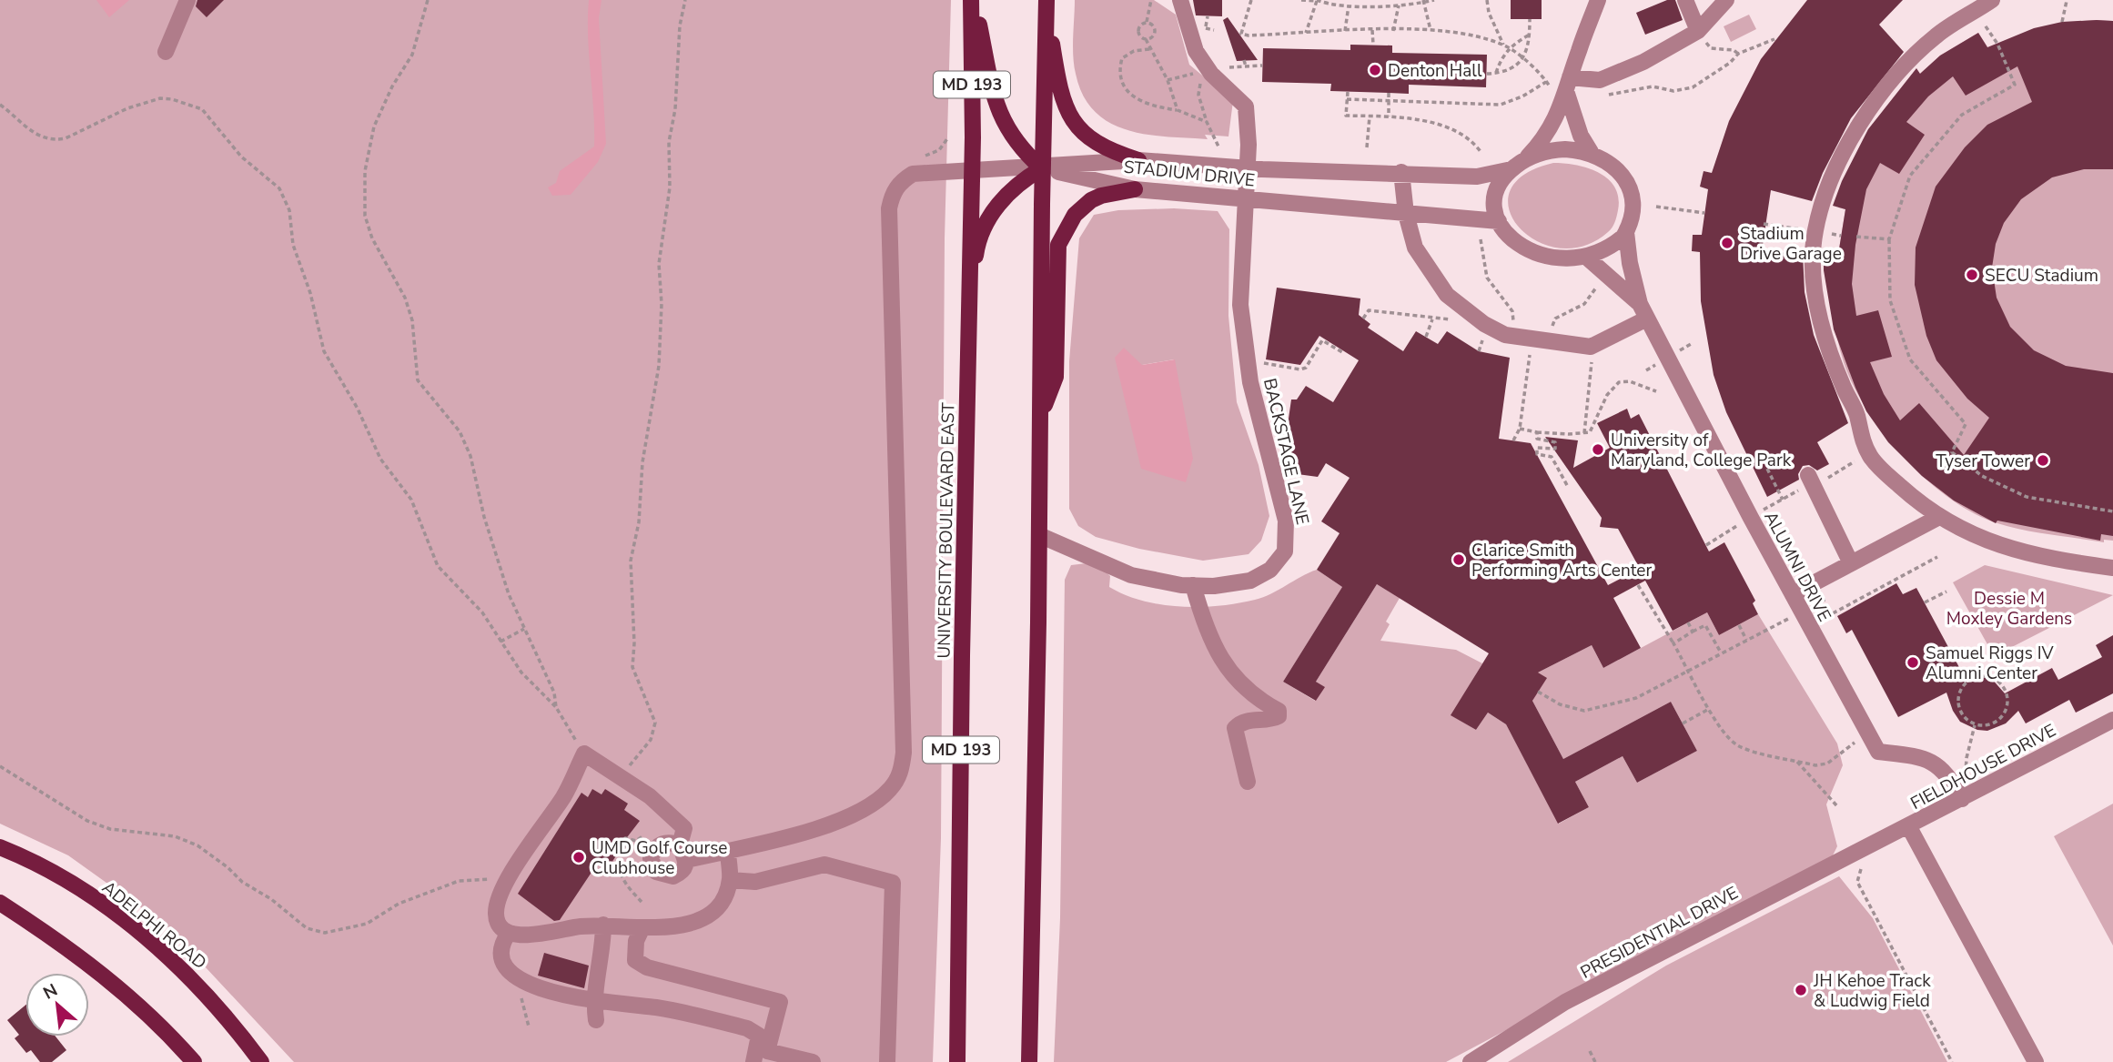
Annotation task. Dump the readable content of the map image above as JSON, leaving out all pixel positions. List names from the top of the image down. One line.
{"streets":{"main road":["MD 193","UNIVERSITY BOULEVARD EAST","ADELPHI ROAD"],"street":["STADIUM DRIVE","BACKSTAGE LANE","ALUMNI DRIVE","FIELDHOUSE DRIVE","PRESIDENTIAL DRIVE"]},"crossings":[["STADIUM DRIVE","BACKSTAGE LANE"],["ALUMNI DRIVE","FIELDHOUSE DRIVE"],["FIELDHOUSE DRIVE","PRESIDENTIAL DRIVE"]],"parks":["Dessie M Moxley Gardens"],"places":["Denton Hall","Stadium Drive Garage","SECU Stadium","University of Maryland, College Park","Tyser Tower","Clarice Smith Performing Arts Center","Samuel Riggs IV Alumni Center","UMD Golf Course Clubhouse","JH Kehoe Track & Ludwig Field"],"north":"top left"}
